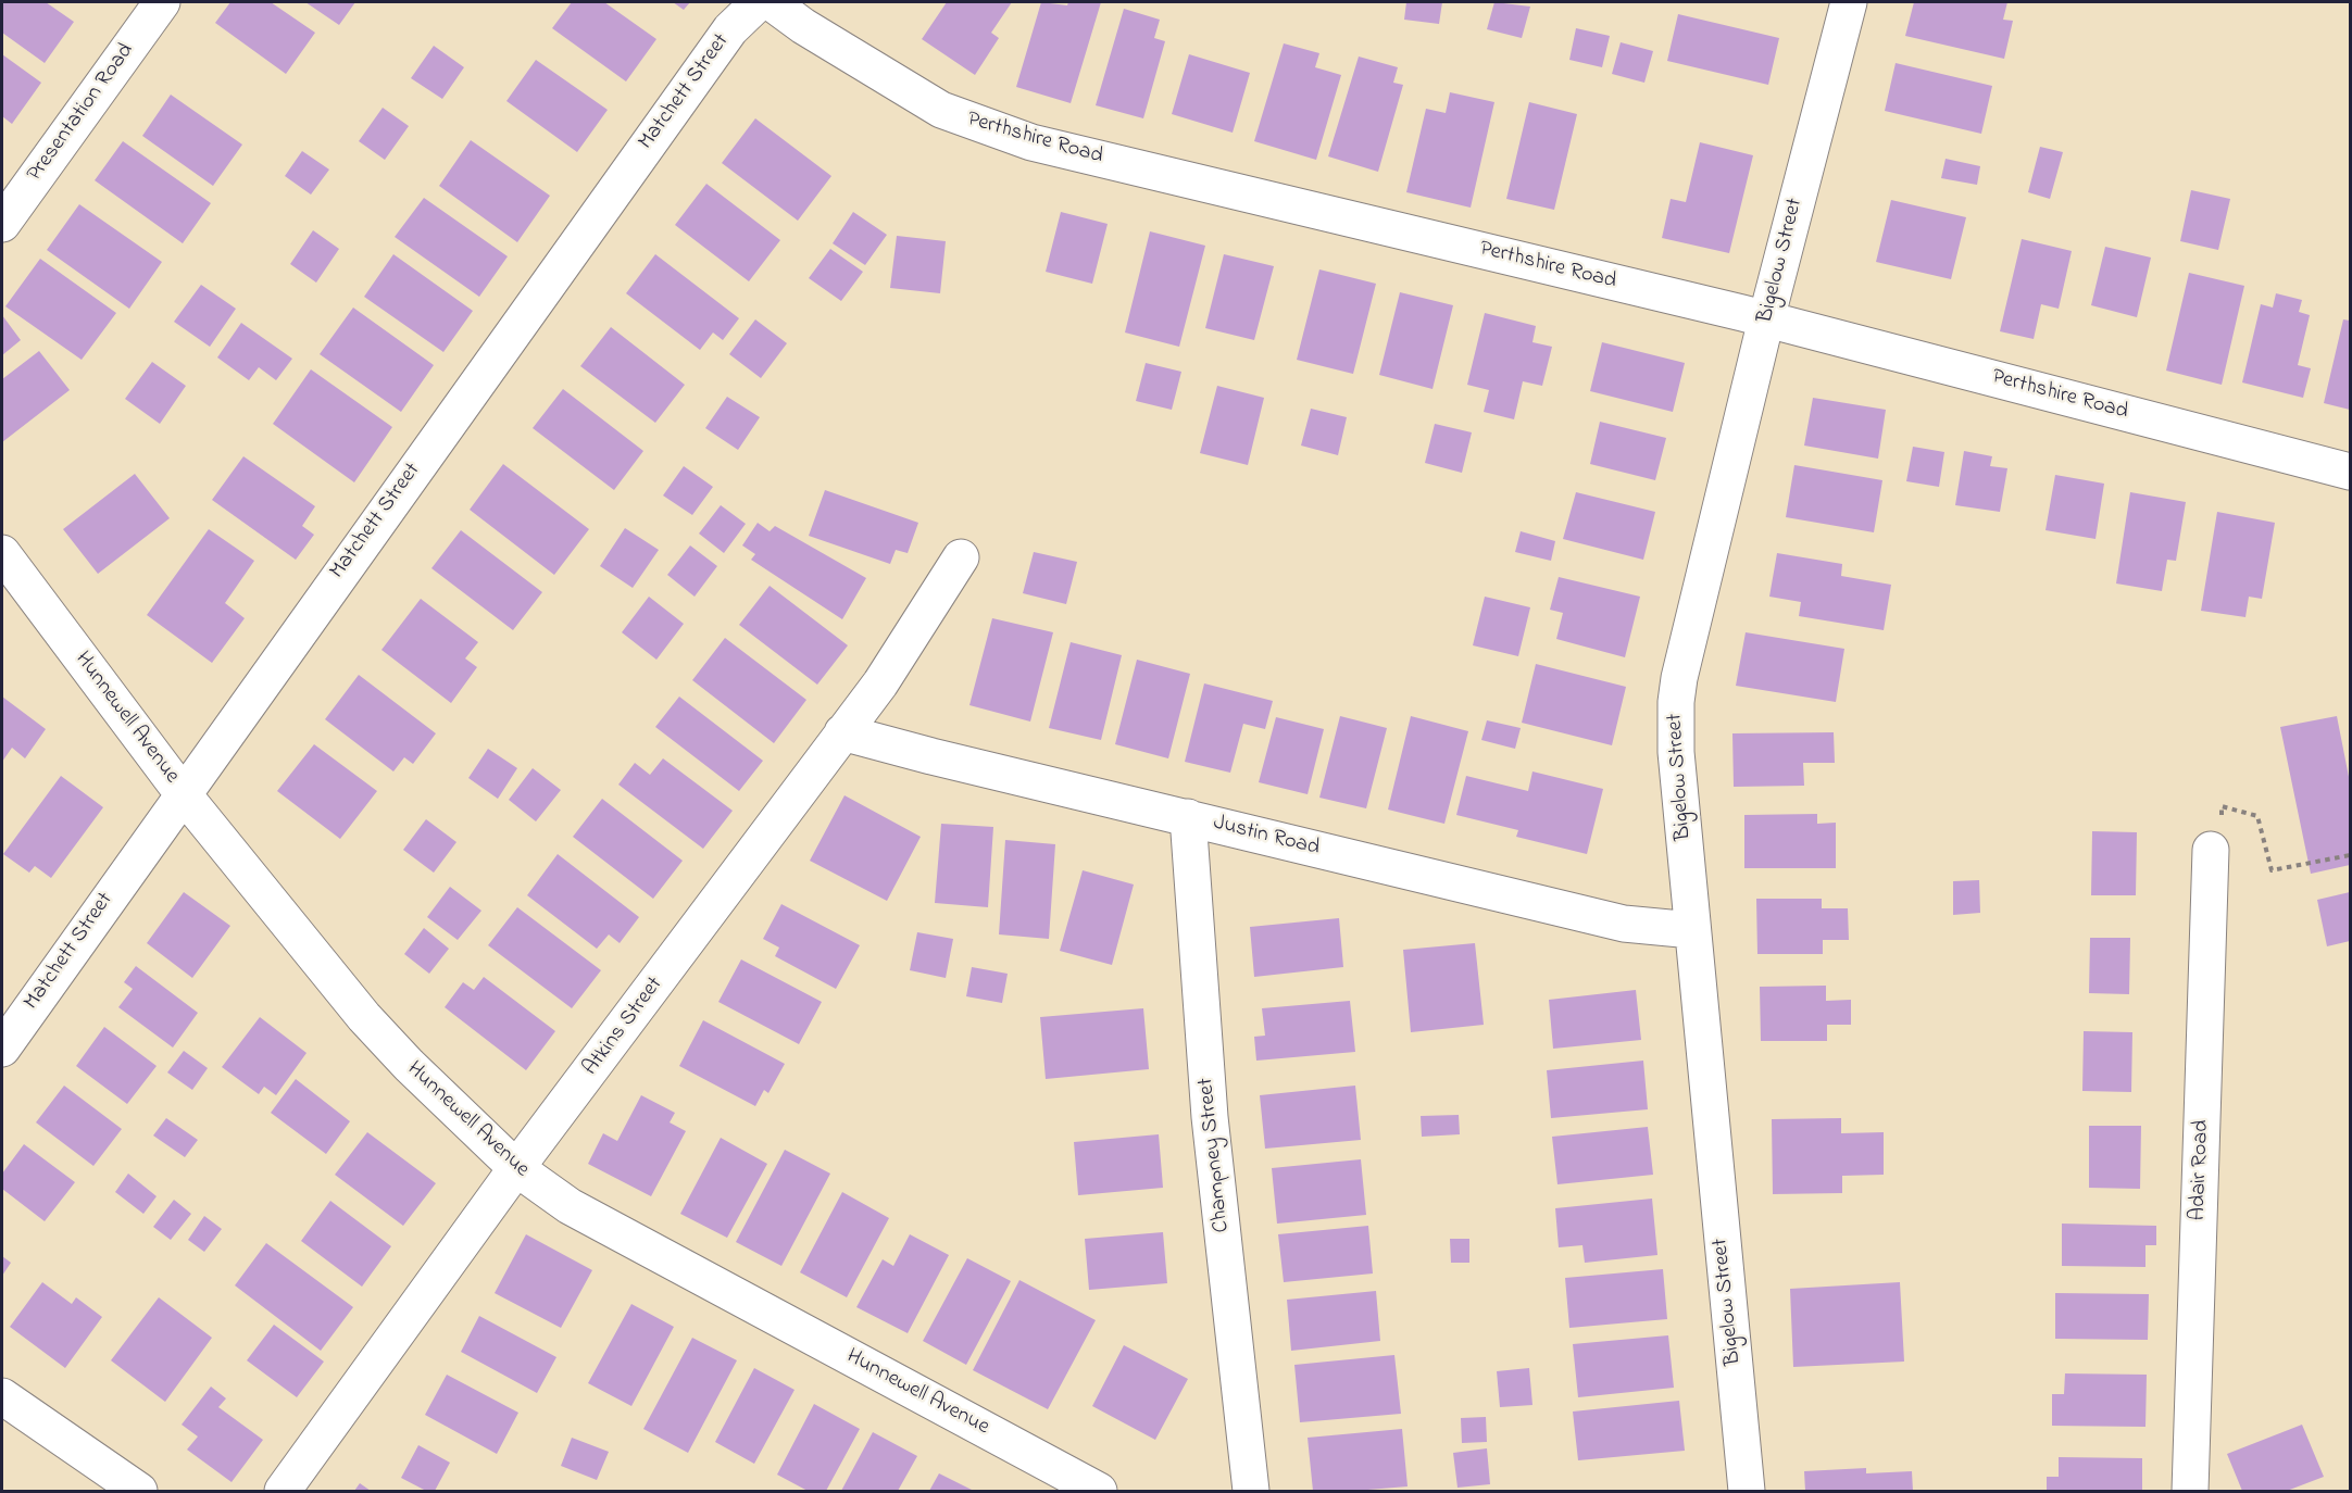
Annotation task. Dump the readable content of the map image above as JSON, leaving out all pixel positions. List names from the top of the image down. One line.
{"streets":{"street":["Matchett Street","Presentation Road","Perthshire Road","Bigelow Street","Hunnewell Avenue","Justin Road","Atkins Street","Champney Street","Adair Road"]},"crossings":[["Matchett Street","Hunnewell Avenue"],["Perthshire Road","Bigelow Street"],["Bigelow Street","Justin Road"],["Hunnewell Avenue","Atkins Street"],["Justin Road","Atkins Street"],["Justin Road","Champney Street"]]}
